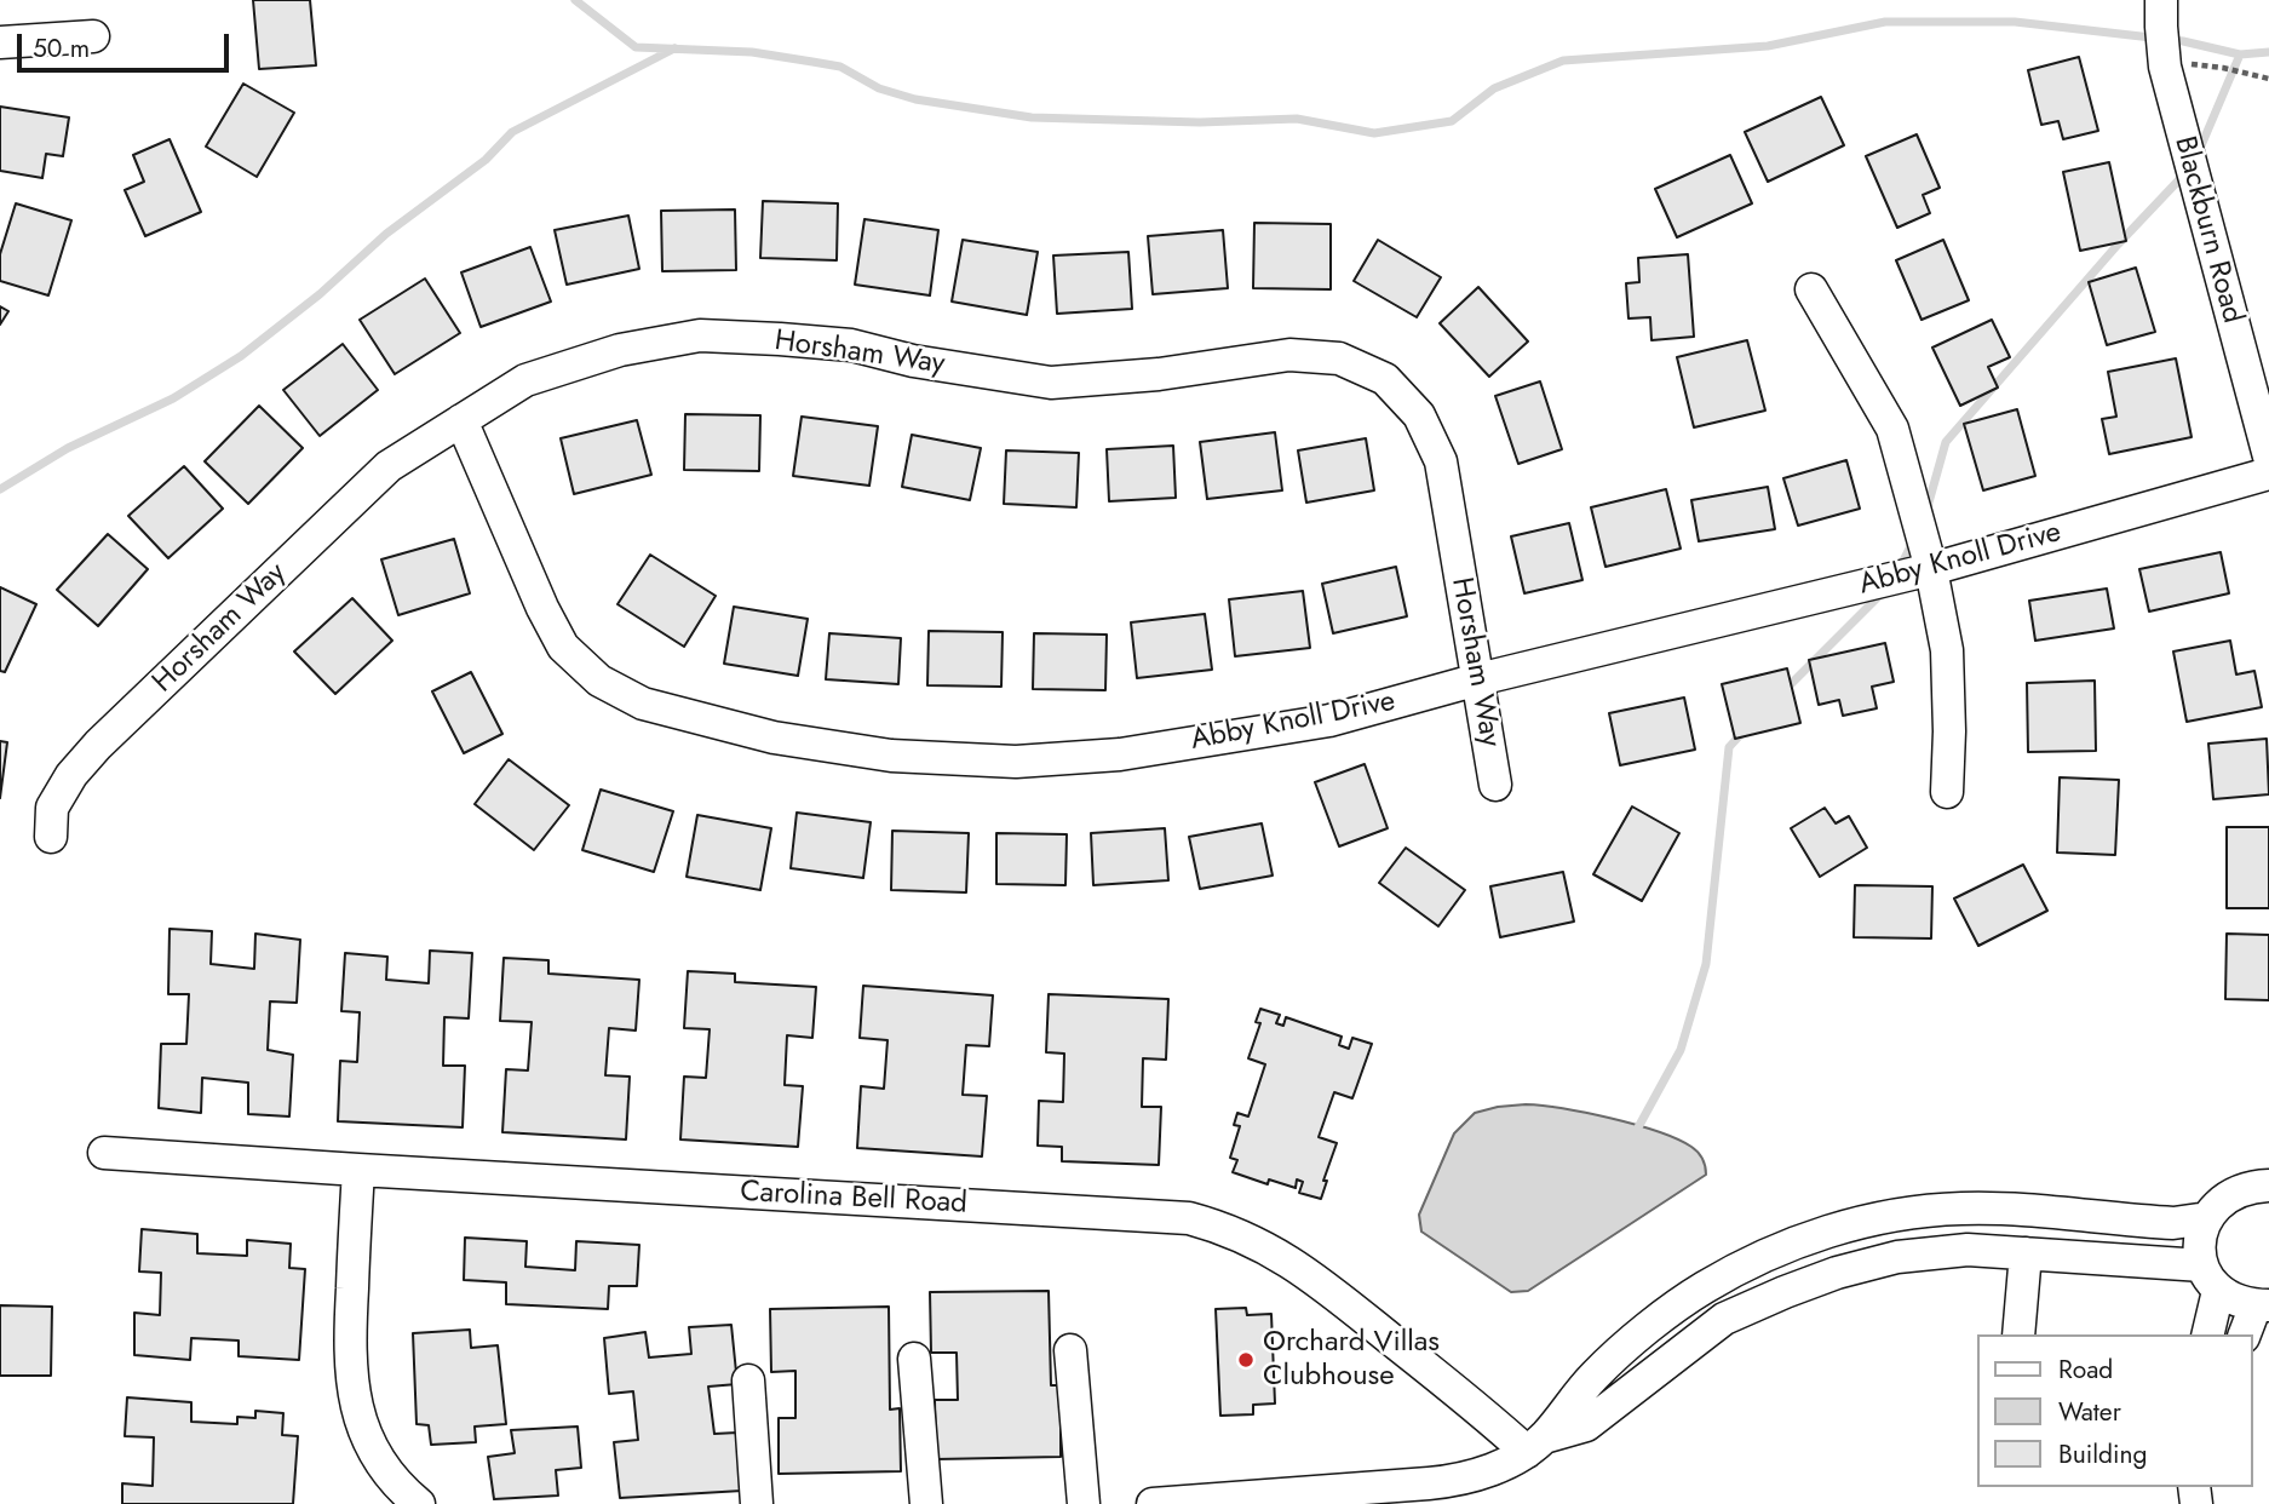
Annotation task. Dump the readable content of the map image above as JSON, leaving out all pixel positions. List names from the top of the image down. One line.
{"streets":{"street":["Blackburn Road","Horsham Way","Abby Knoll Drive","Carolina Bell Road"]},"crossings":[["Horsham Way","Abby Knoll Drive"]],"places":["Orchard Villas Clubhouse"],"legend":["Road","Water","Building"],"scale_bar":"50 m"}
